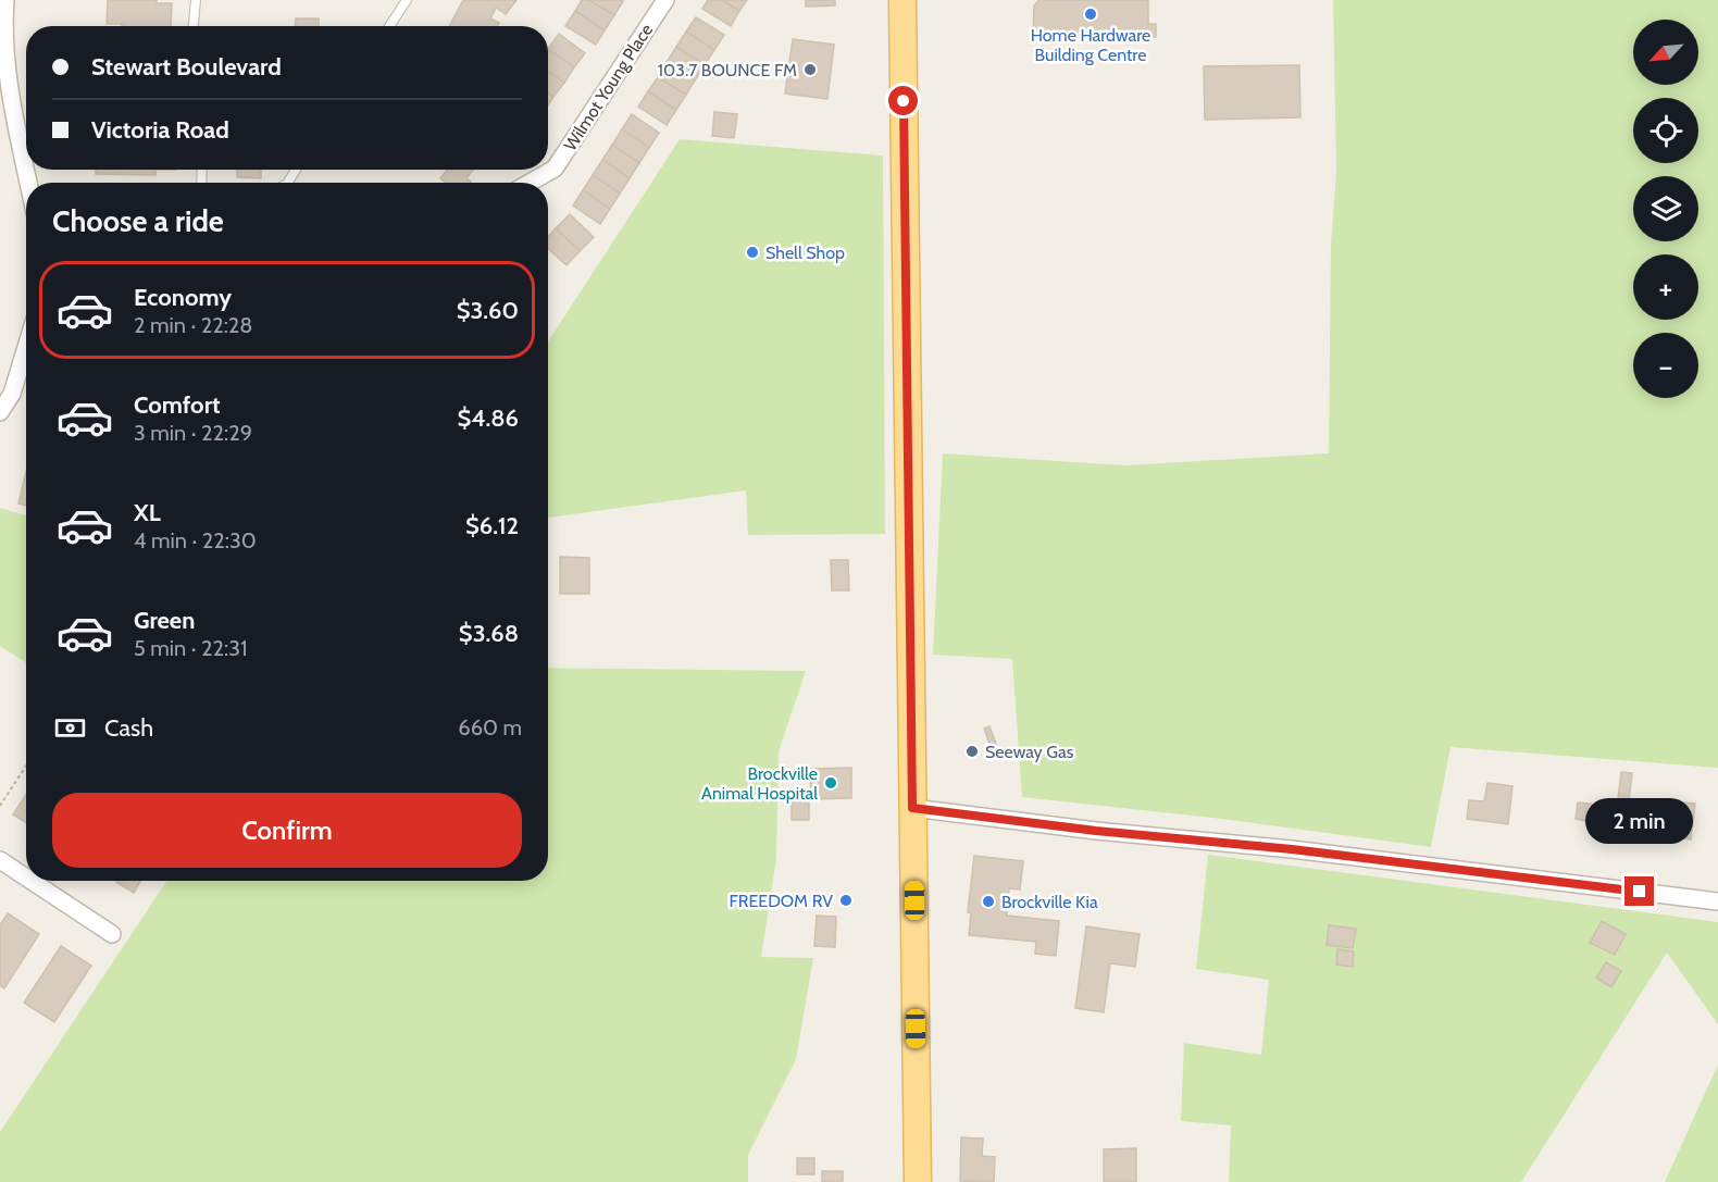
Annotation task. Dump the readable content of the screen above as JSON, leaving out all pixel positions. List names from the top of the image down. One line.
{"streets":{"street":["Wilmot Young Place"]},"places":["Home Hardware Building Centre","103.7 BOUNCE FM","Shell Shop","Seeway Gas","Brockville Animal Hospital","FREEDOM RV","Brockville Kia"],"north":"bottom left","page":{"map_buttons":["+","−"],"banner":["Stewart Boulevard","Victoria Road"],"heading":"Choose a ride","list":[{"name":"Economy","note":"2 min · 22:28","value":"$3.60"},{"name":"Comfort","note":"3 min · 22:29","value":"$4.86"},{"name":"XL","note":"4 min · 22:30","value":"$6.12"},{"name":"Green","note":"5 min · 22:31","value":"$3.68"}],"pay":["Cash","660 m"],"buttons":"Confirm","bubble":"2 min"}}
